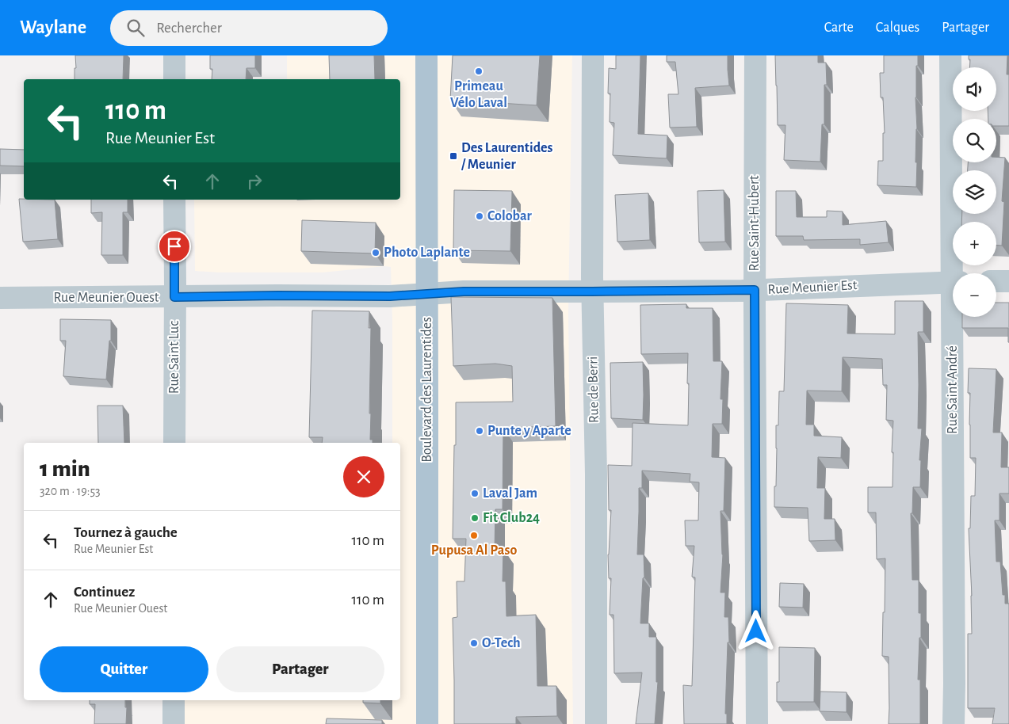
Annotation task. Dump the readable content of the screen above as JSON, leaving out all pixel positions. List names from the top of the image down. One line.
{"streets":{"main road":["Boulevard des Laurentides"],"street":["Rue Saint-Hubert","Rue Meunier Est","Rue Meunier Ouest","Rue Saint Luc","Rue de Berri","Rue Saint André"]},"crossings":[["Rue Saint-Hubert","Rue Meunier Est"],["Rue Meunier Est","Rue Meunier Ouest"],["Rue Meunier Est","Boulevard des Laurentides"],["Rue Meunier Est","Rue de Berri"],["Rue Meunier Ouest","Rue Saint Luc"],["Rue Meunier Ouest","Boulevard des Laurentides"]],"places":{"other":["Primeau Vélo Laval","Colobar","Photo Laplante","Punte y Aparte","Laval Jam","Fit Club24","Pupusa Al Paso","O-Tech"],"transit":["Des Laurentides / Meunier"]},"page":{"header":"Waylane","search":"Rechercher","nav":["Carte","Calques","Partager"],"map_buttons":["+","−"],"turn":["110 m","Rue Meunier Est"],"heading":["1 min","320 m · 19:53"],"list":[{"name":"Tournez à gauche","note":"Rue Meunier Est","value":"110 m"},{"name":"Continuez","note":"Rue Meunier Ouest","value":"110 m"}],"buttons":["Quitter","Partager"]}}
